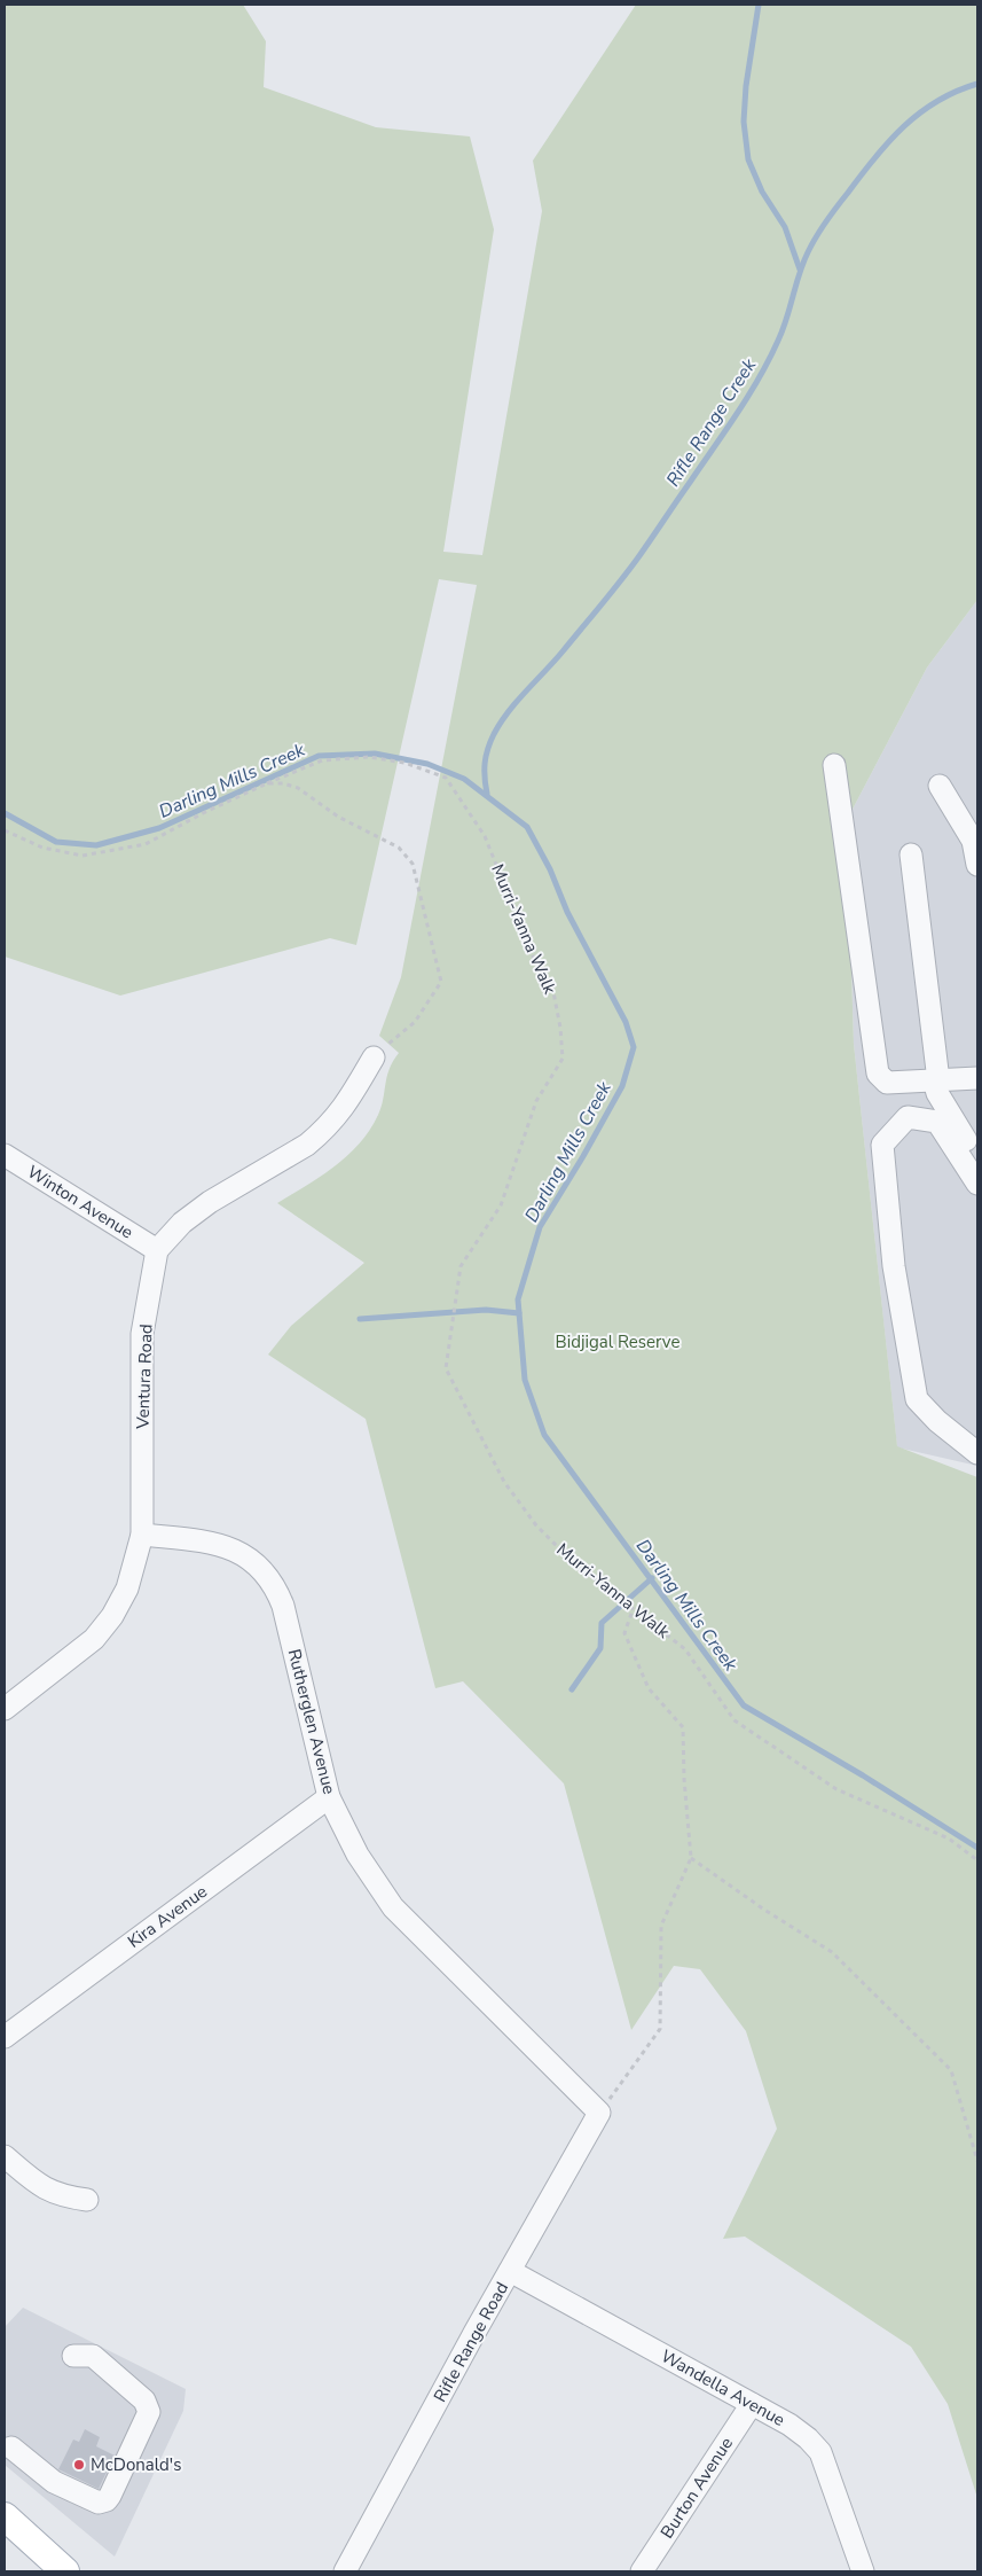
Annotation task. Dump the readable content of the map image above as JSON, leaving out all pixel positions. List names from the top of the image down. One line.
{"streets":{"street":["Winton Avenue","Ventura Road","Rutherglen Avenue","Kira Avenue","Rifle Range Road","Wandella Avenue","Burton Avenue"],"path":["Murri-Yanna Walk"]},"crossings":[["Winton Avenue","Ventura Road"],["Ventura Road","Rutherglen Avenue"],["Rutherglen Avenue","Kira Avenue"],["Rutherglen Avenue","Rifle Range Road"],["Rifle Range Road","Wandella Avenue"],["Wandella Avenue","Burton Avenue"]],"water":["Rifle Range Creek","Darling Mills Creek"],"parks":["Bidjigal Reserve"],"places":["McDonald's"]}
